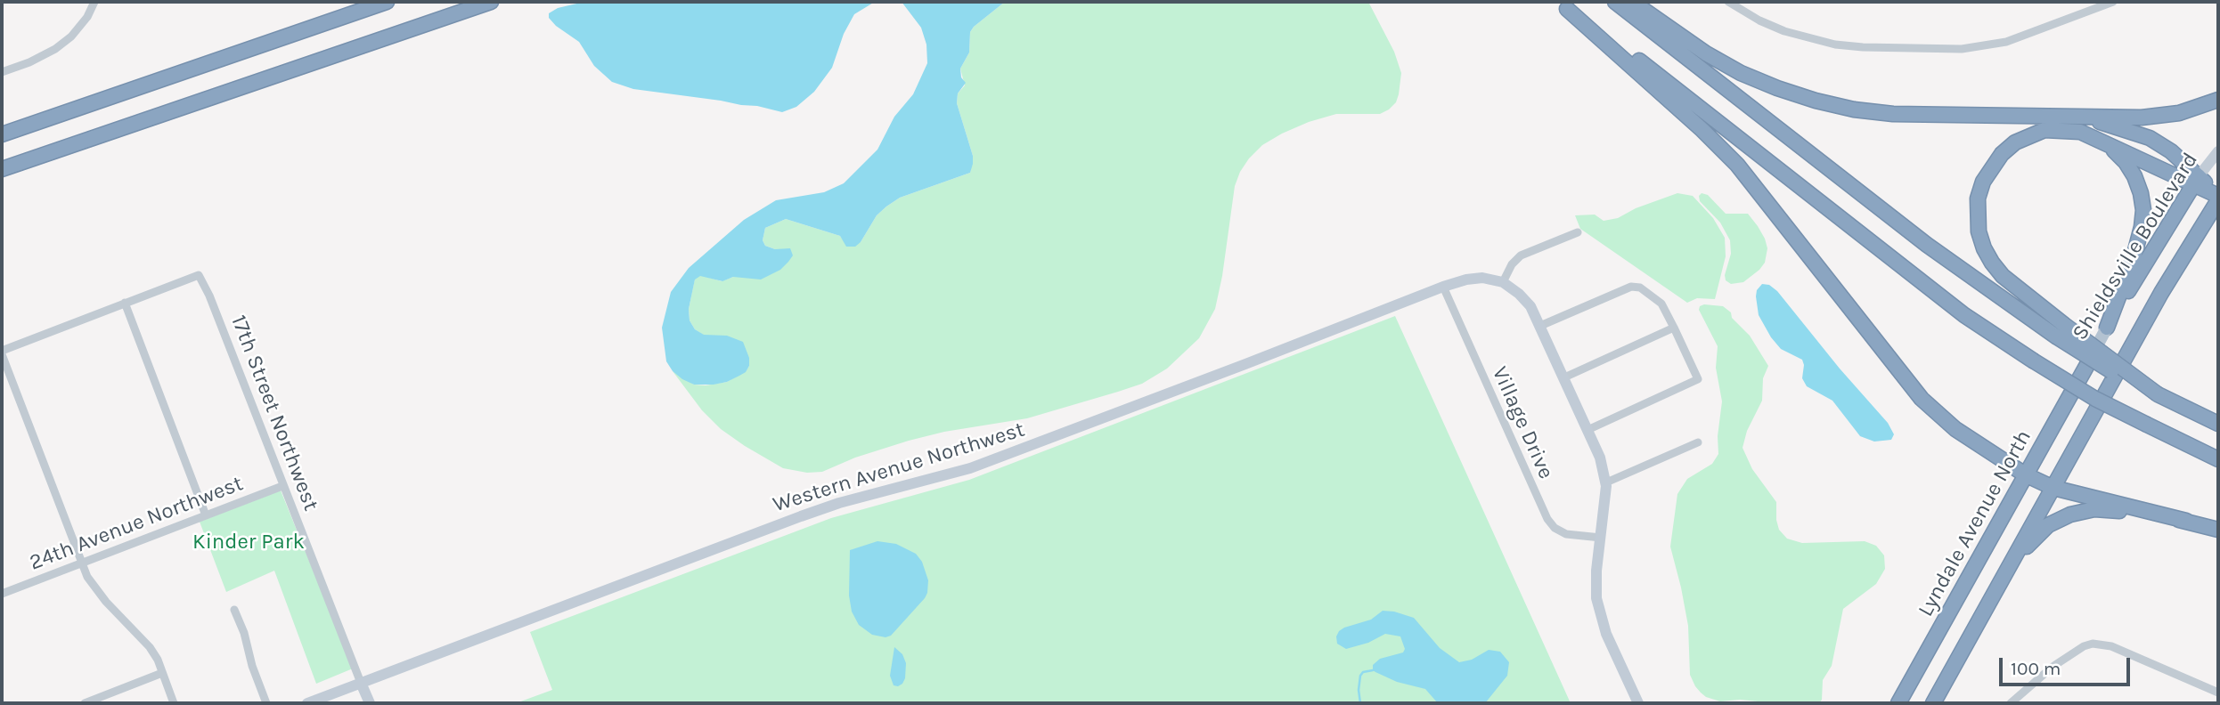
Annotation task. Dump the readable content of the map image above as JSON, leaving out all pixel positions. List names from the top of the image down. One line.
{"streets":{"highway":["Shieldsville Boulevard","Lyndale Avenue North"],"street":["17th Street Northwest","Village Drive","Western Avenue Northwest","24th Avenue Northwest"]},"crossings":[["Shieldsville Boulevard","Lyndale Avenue North"],["17th Street Northwest","Western Avenue Northwest"],["17th Street Northwest","24th Avenue Northwest"],["Village Drive","Western Avenue Northwest"]],"parks":["Kinder Park"],"scale_bar":"100 m"}
